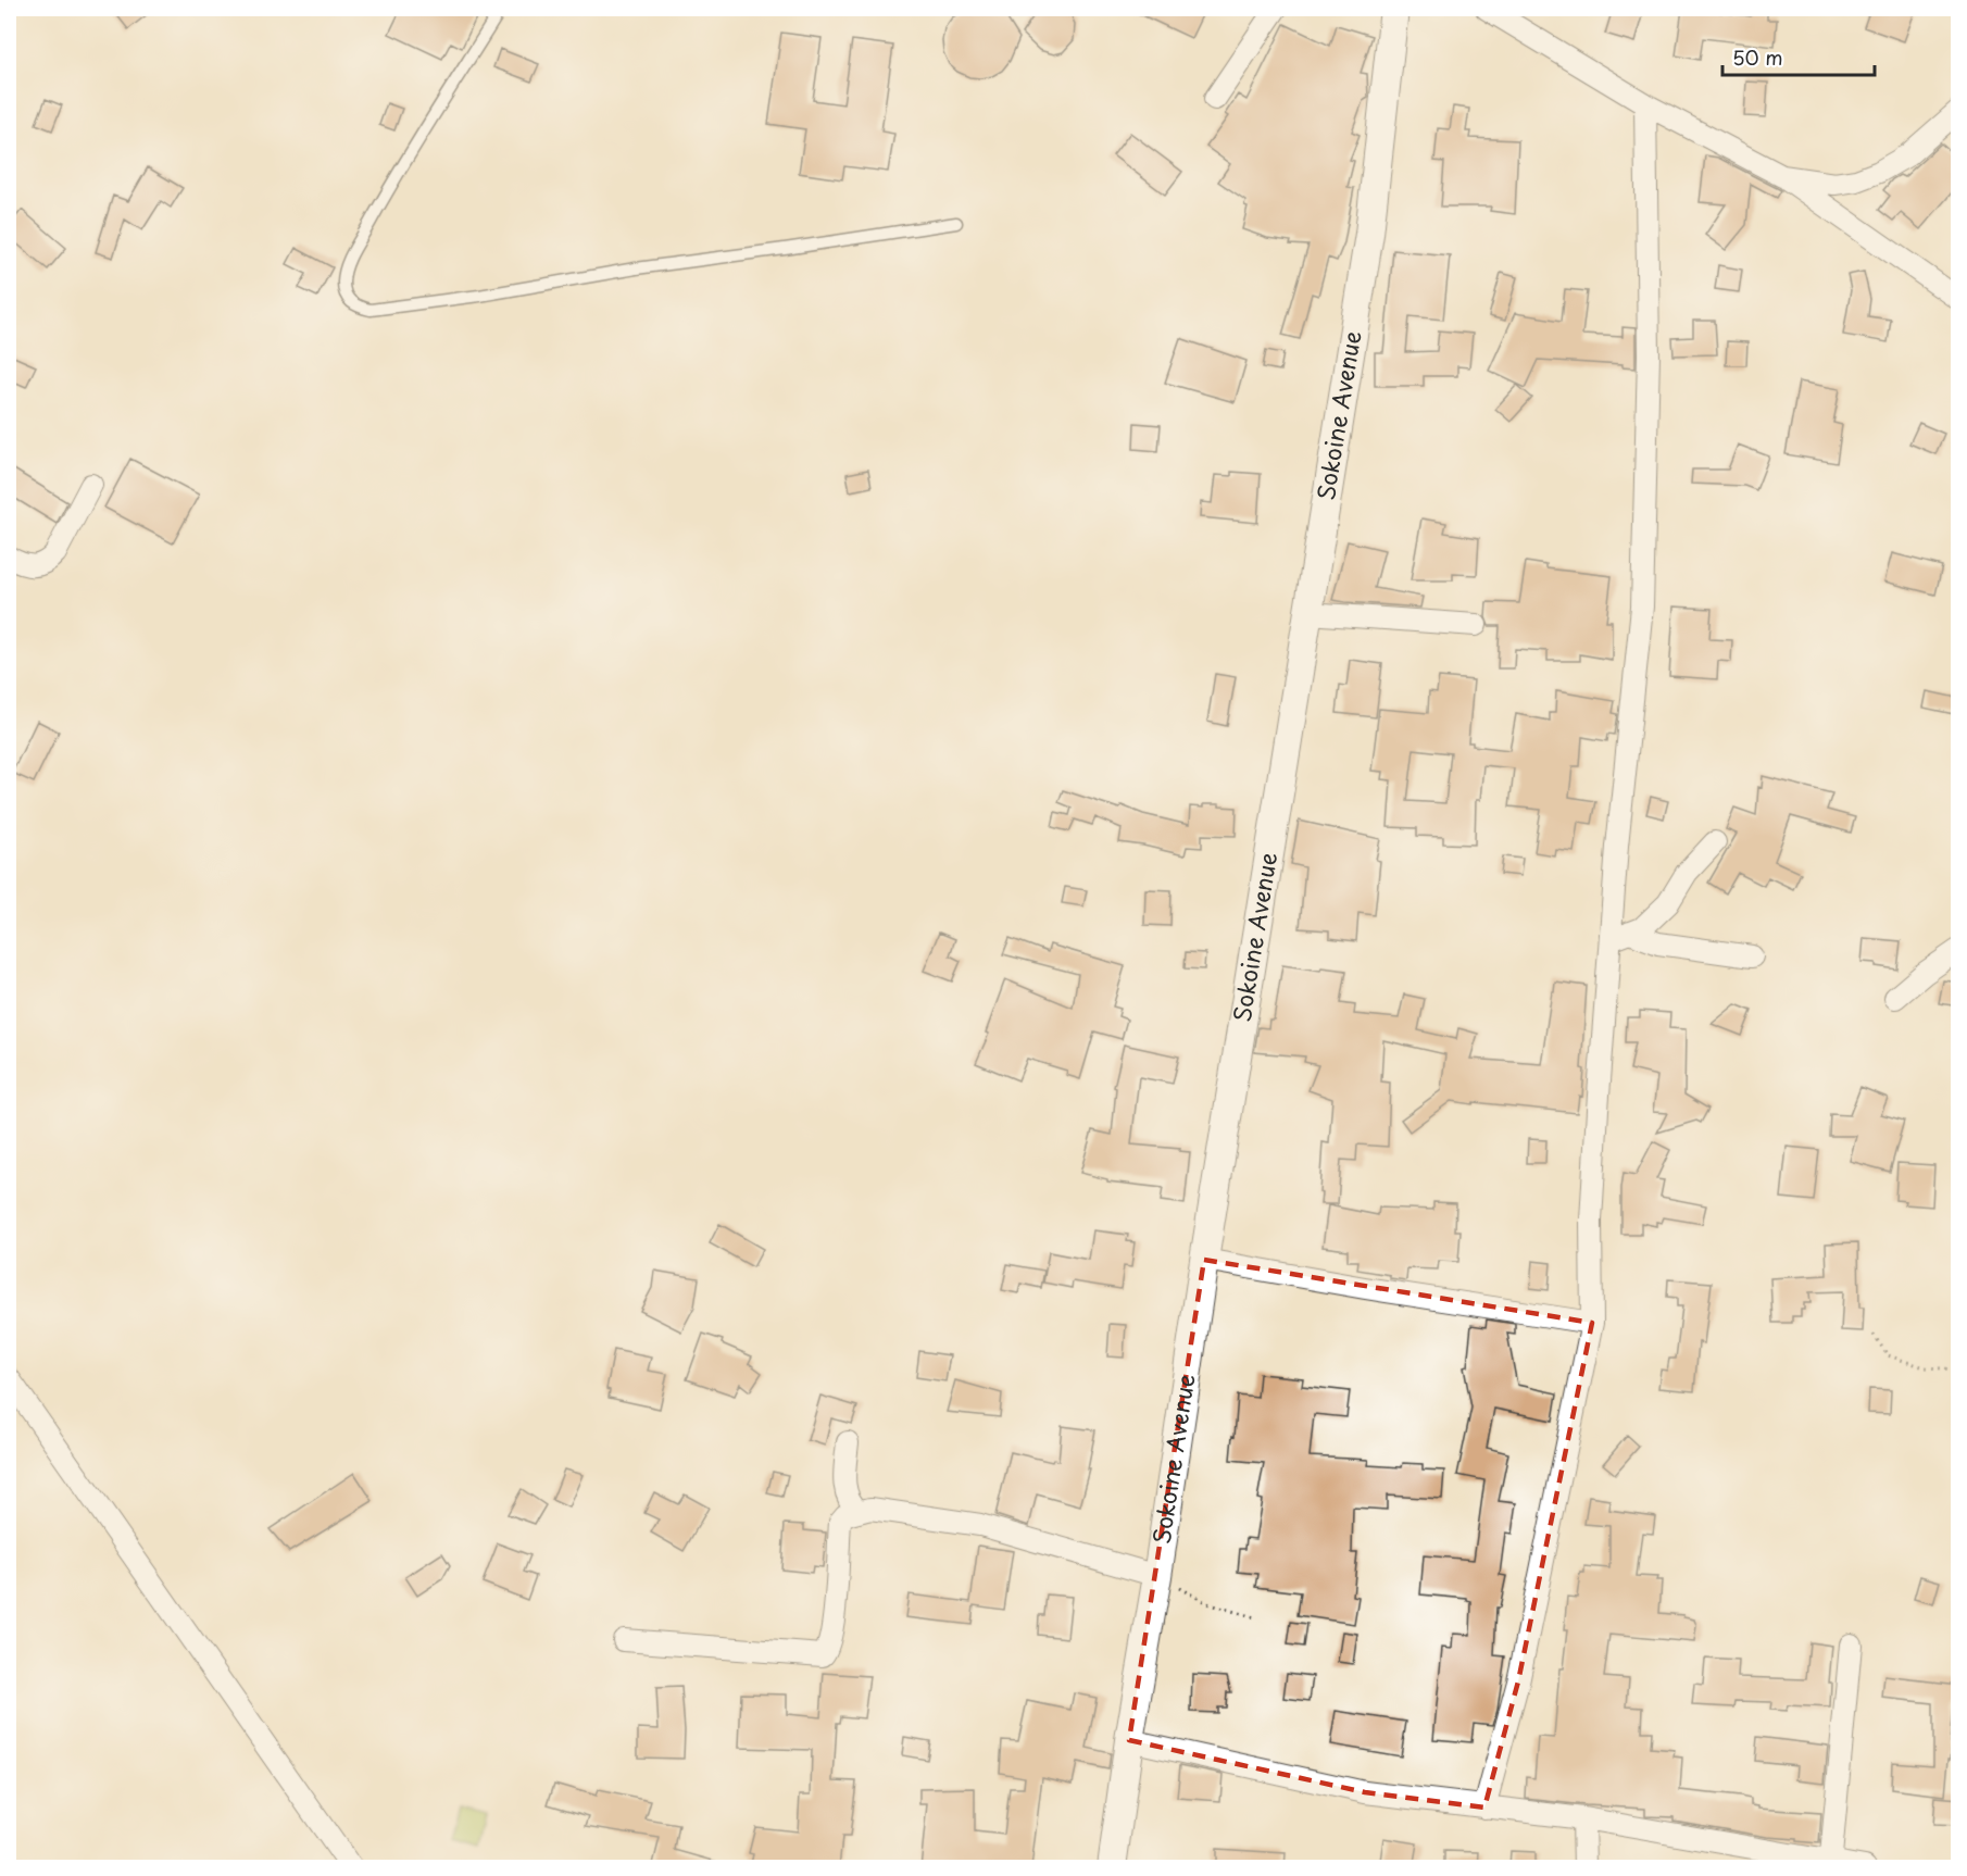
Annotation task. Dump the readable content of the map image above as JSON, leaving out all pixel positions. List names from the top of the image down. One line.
{"streets":{"street":["Sokoine Avenue"]},"scale_bar":"50 m"}
